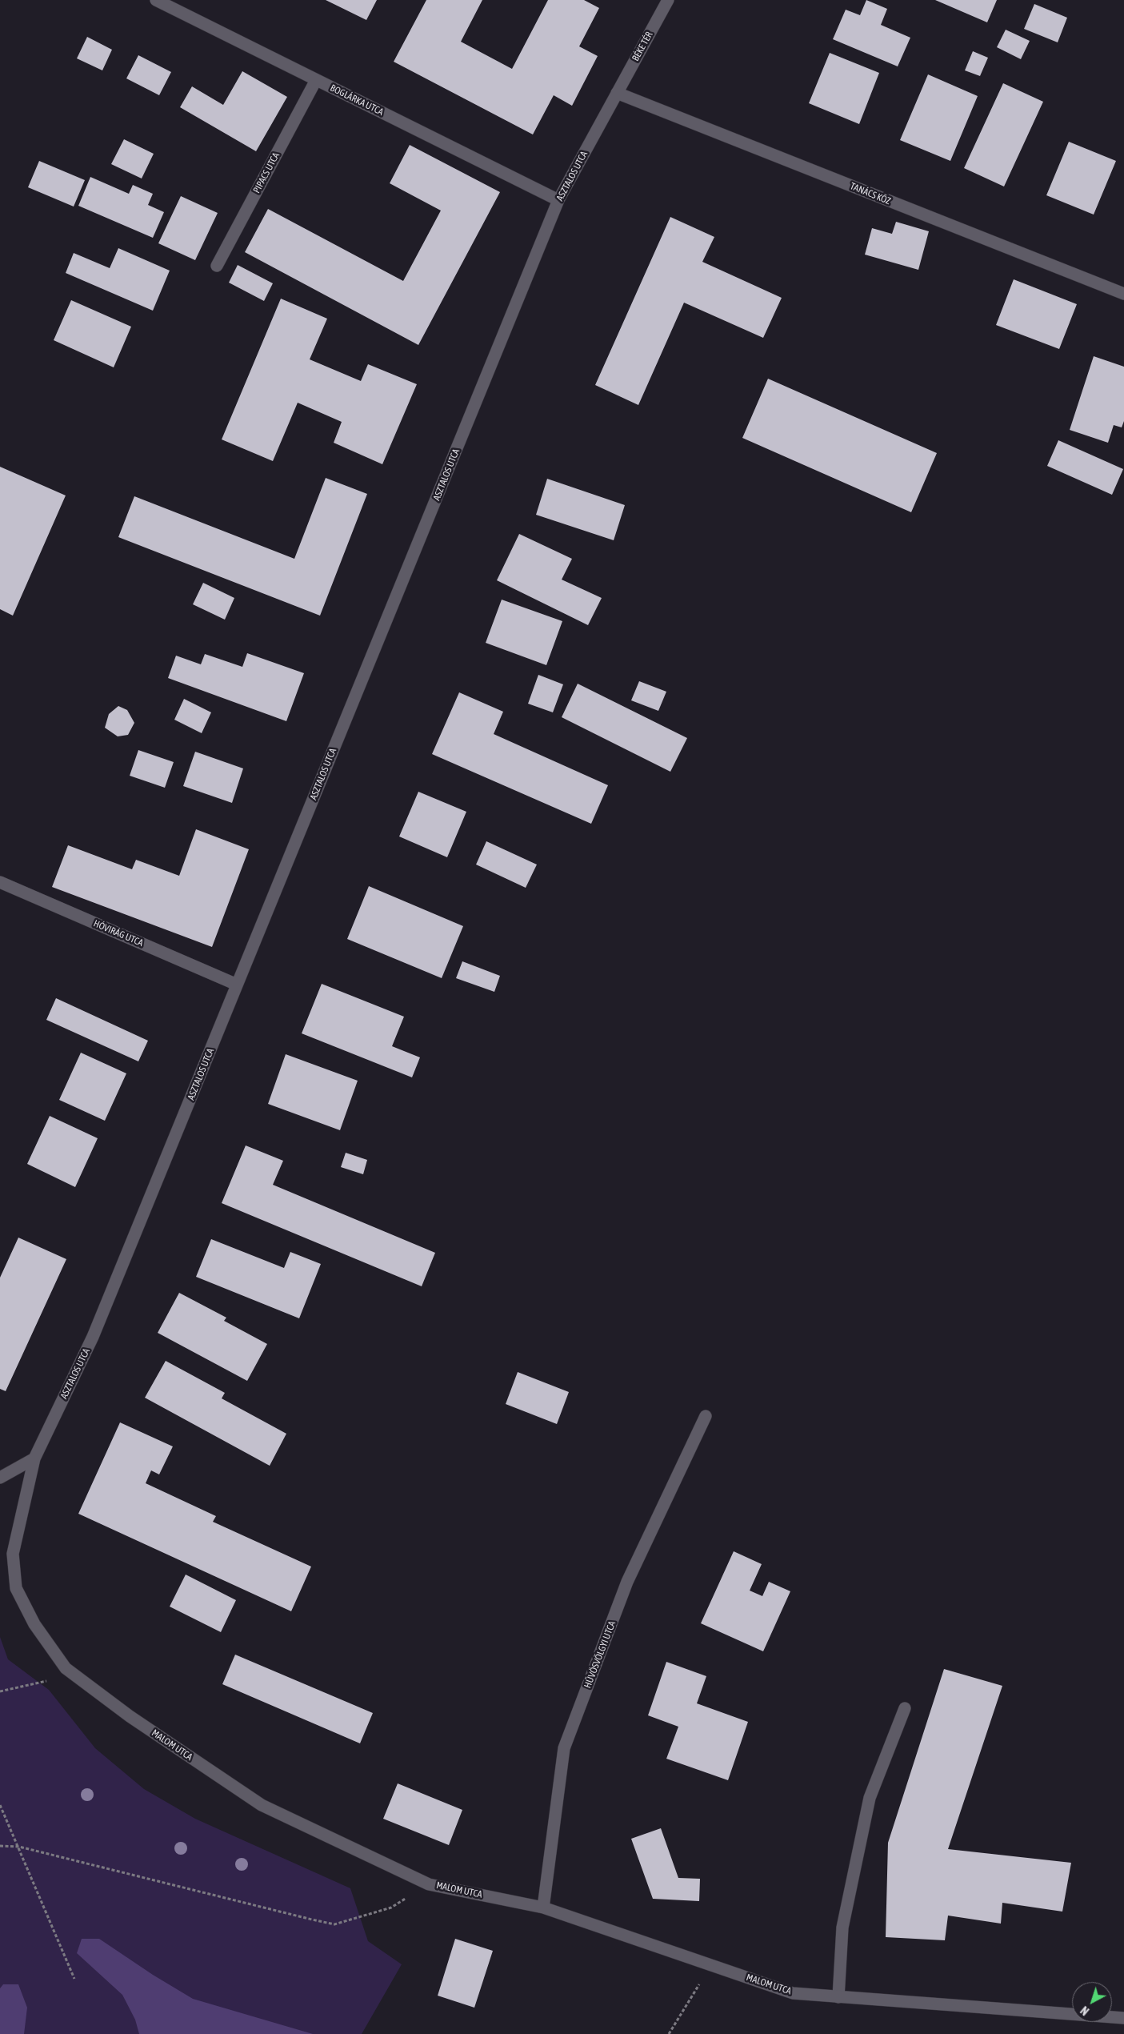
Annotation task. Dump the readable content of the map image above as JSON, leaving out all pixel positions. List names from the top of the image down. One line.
{"streets":{"street":["BÉKE TÉR","BOGLÁRKA UTCA","PIPACS UTCA","ASZTALOS UTCA","TANÁCS KÖZ","HÓVIRÁG UTCA","HŰVÖSVÖLGYI UTCA","MALOM UTCA"]},"crossings":[["BÉKE TÉR","ASZTALOS UTCA"],["BÉKE TÉR","TANÁCS KÖZ"],["BOGLÁRKA UTCA","PIPACS UTCA"],["BOGLÁRKA UTCA","ASZTALOS UTCA"],["ASZTALOS UTCA","TANÁCS KÖZ"],["ASZTALOS UTCA","HÓVIRÁG UTCA"],["ASZTALOS UTCA","MALOM UTCA"],["HŰVÖSVÖLGYI UTCA","MALOM UTCA"]],"north":"bottom left"}
